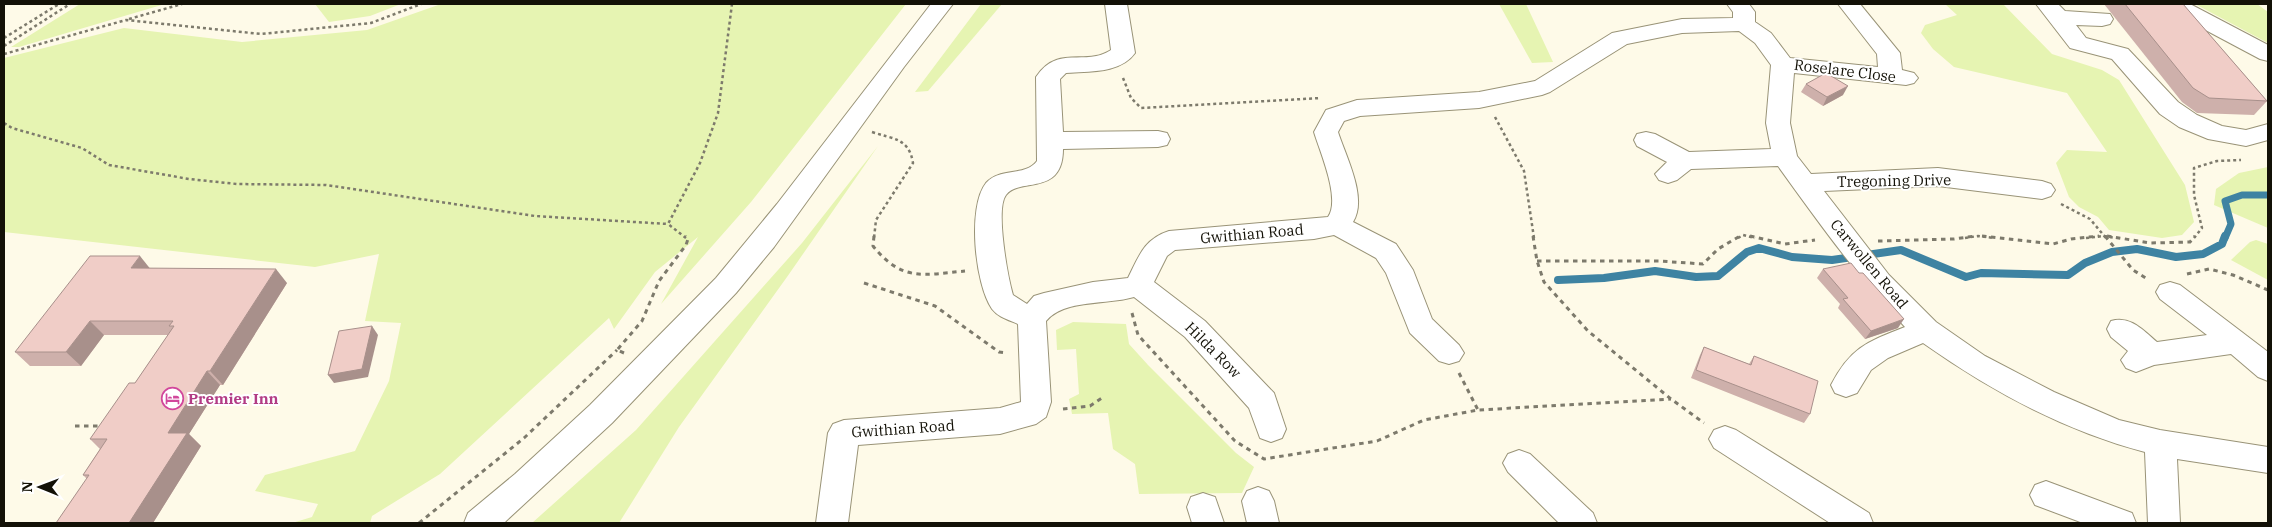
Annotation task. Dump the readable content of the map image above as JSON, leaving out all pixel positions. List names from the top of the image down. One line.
{"streets":{"main road":["Roselare Close","Tregoning Drive","Gwithian Road","Carwollen Road","Hilda Row"]},"crossings":[["Roselare Close","Carwollen Road"],["Tregoning Drive","Carwollen Road"],["Gwithian Road","Hilda Row"]],"places":{"hotel":["Premier Inn"]},"north":"left"}
